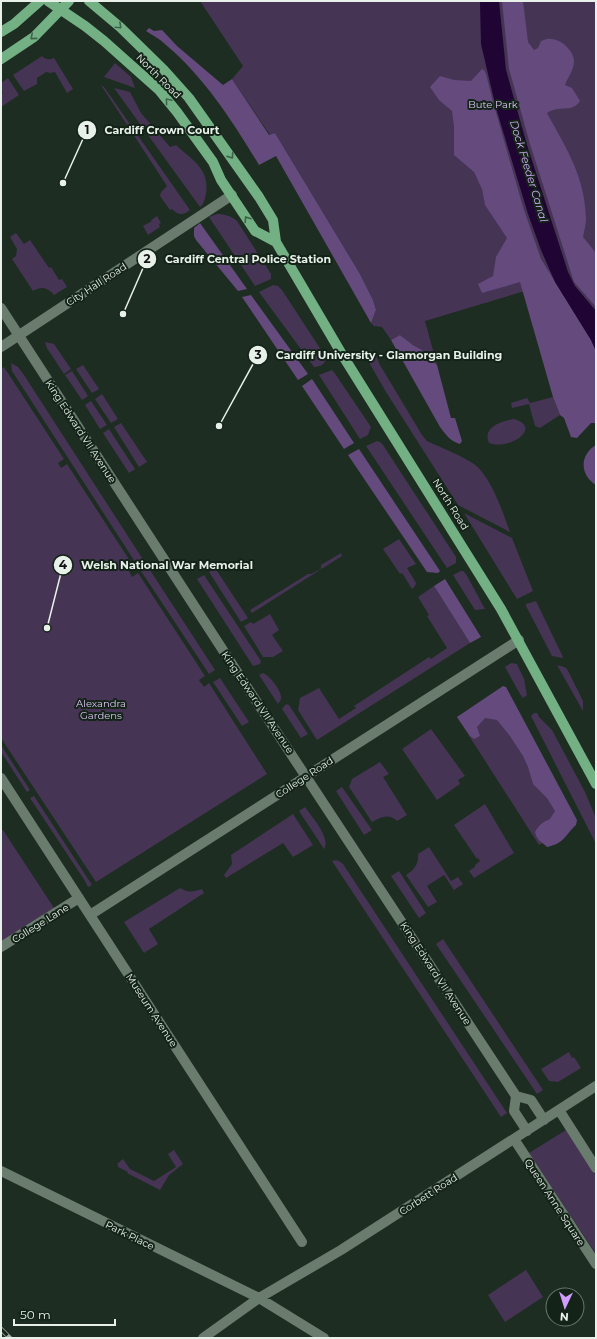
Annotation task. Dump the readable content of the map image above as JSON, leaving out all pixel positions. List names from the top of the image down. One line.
{"streets":{"main road":["North Road"],"street":["City Hall Road","King Edward VII Avenue","College Road","College Lane","Museum Avenue","Corbett Road","Queen Anne Square","Park Place"]},"crossings":[["North Road","City Hall Road"],["North Road","College Road"],["City Hall Road","King Edward VII Avenue"],["King Edward VII Avenue","College Road"],["College Road","Museum Avenue"],["College Lane","Museum Avenue"],["Corbett Road","Queen Anne Square"],["Corbett Road","Park Place"]],"water":["Dock Feeder Canal"],"parks":["Bute Park","Alexandra Gardens"],"places":["Cardiff Crown Court","Cardiff Central Police Station","Cardiff University - Glamorgan Building","Welsh National War Memorial"],"scale_bar":"50 m","north":"bottom"}
